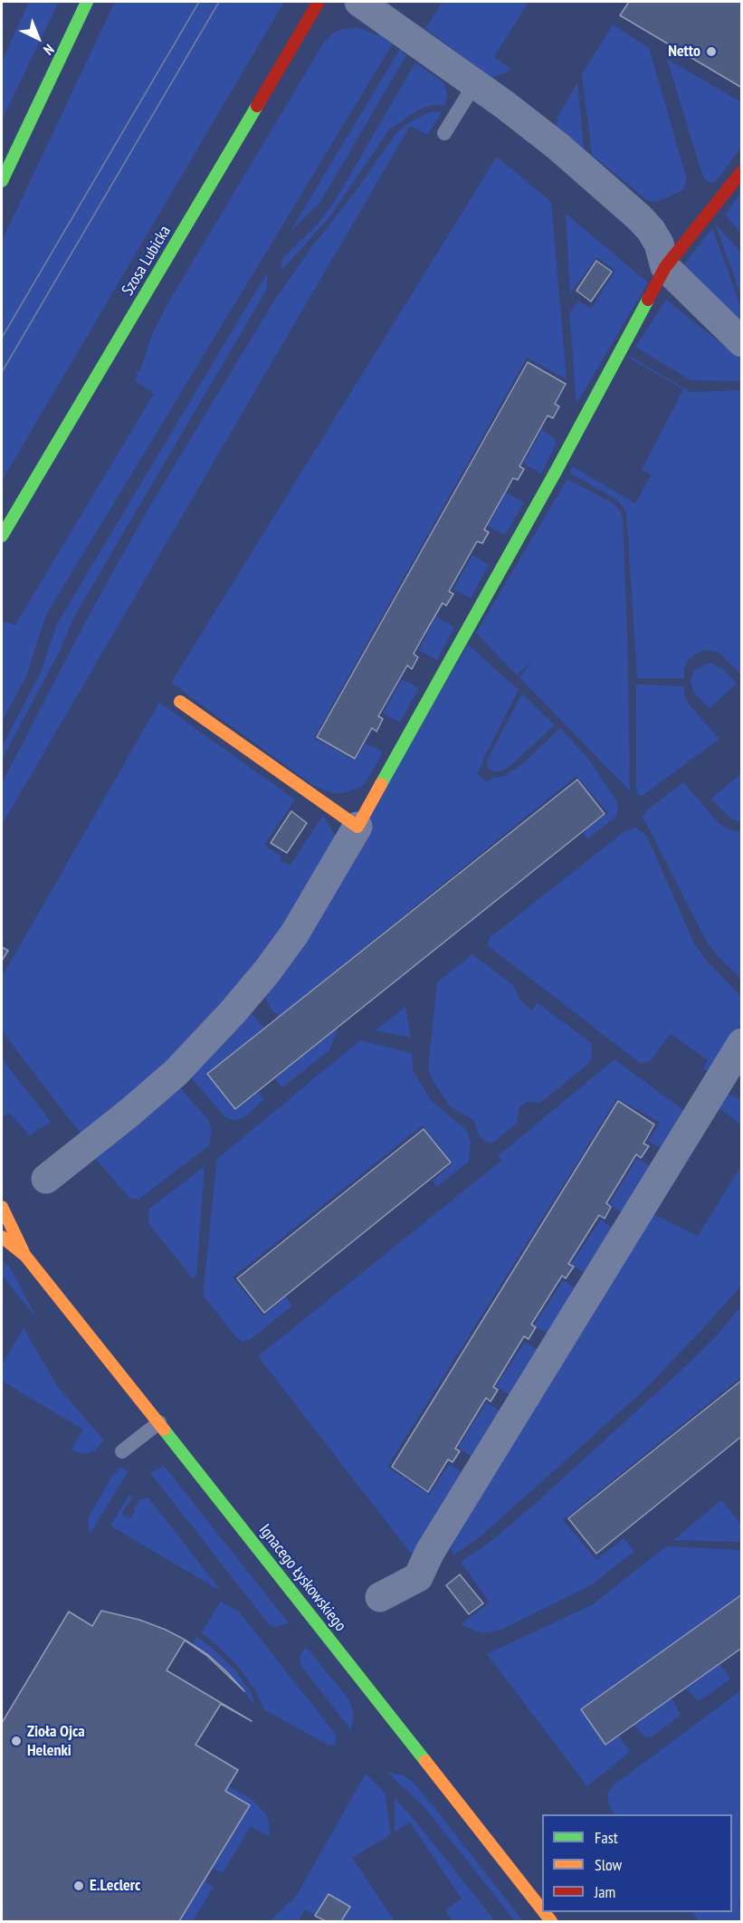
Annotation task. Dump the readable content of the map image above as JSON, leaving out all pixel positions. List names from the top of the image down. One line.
{"streets":{"street":["Szosa Lubicka","Ignacego Łyskowskiego"]},"places":["Netto","Zioła Ojca Helenki","E.Leclerc"],"legend":["Fast","Slow","Jam"],"north":"bottom right"}
